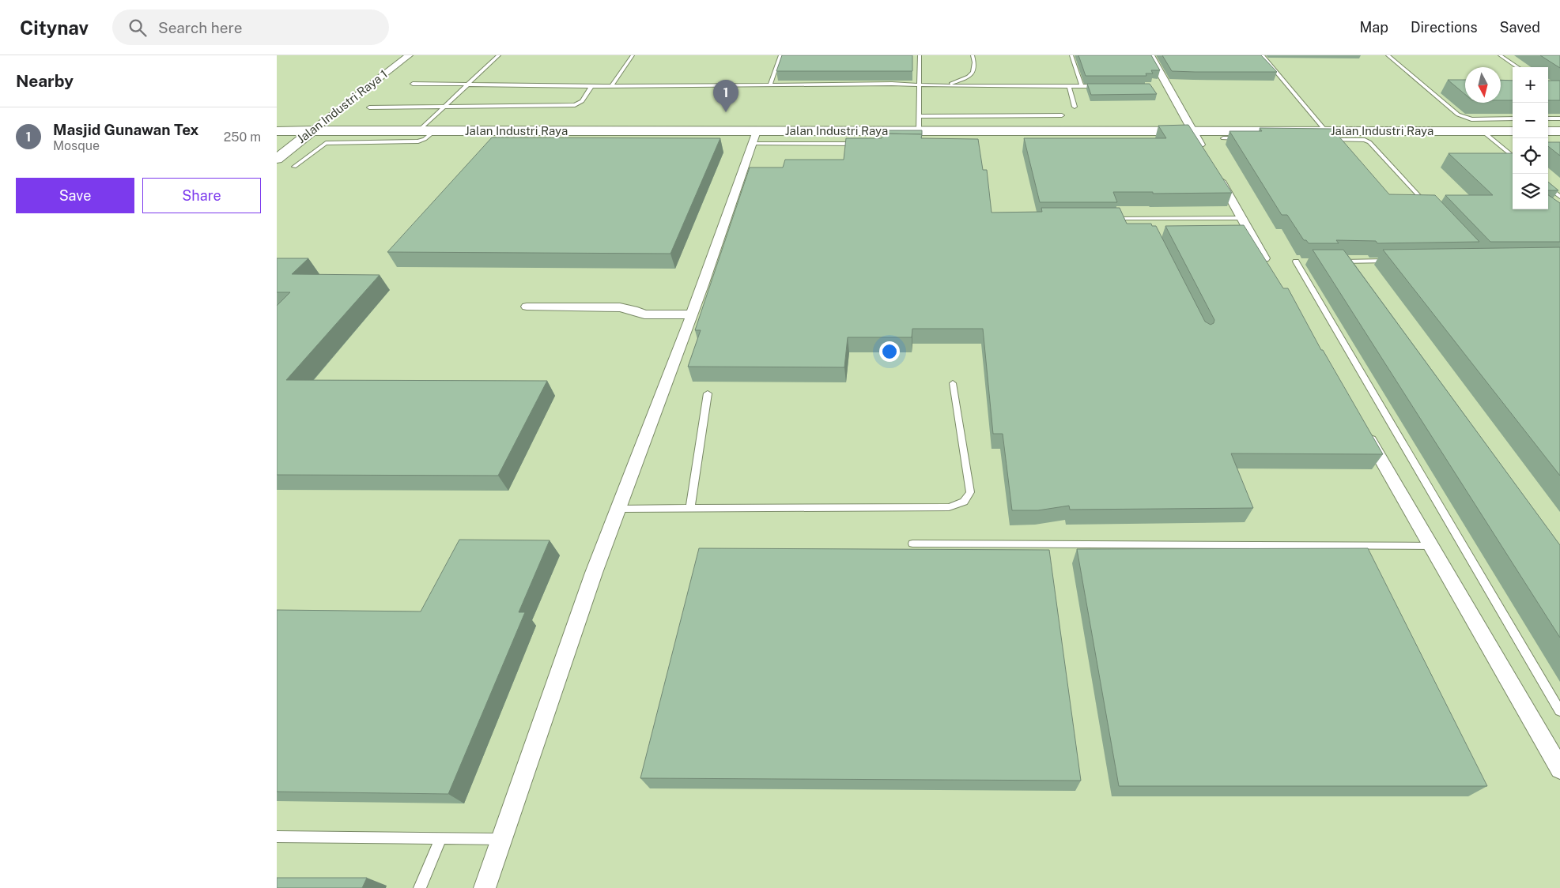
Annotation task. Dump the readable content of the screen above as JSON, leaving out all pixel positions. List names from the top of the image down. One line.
{"streets":{"street":["Jalan Industri Raya 1","Jalan Industri Raya"]},"crossings":[["Jalan Industri Raya 1","Jalan Industri Raya"]],"north":"bottom","page":{"header":"Citynav","search":"Search here","nav":["Map","Directions","Saved"],"heading":"Nearby","map_buttons":["+","−"],"pins":"1","list":[{"mark":"1","name":"Masjid Gunawan Tex","note":"Mosque","value":"250 m"}],"buttons":["Save","Share"]}}
